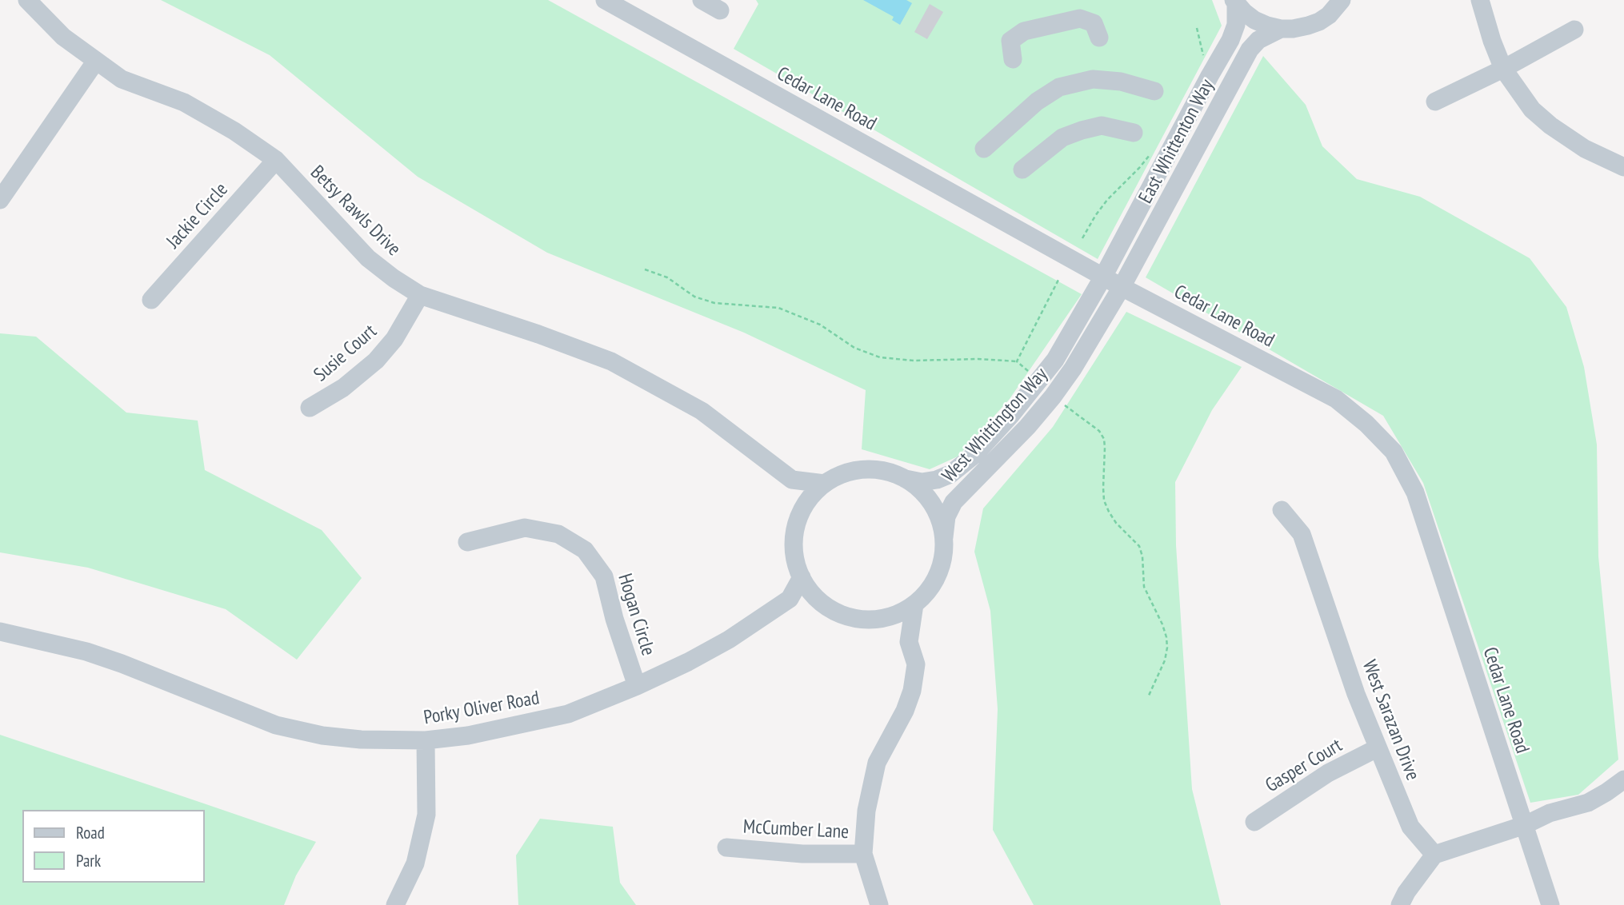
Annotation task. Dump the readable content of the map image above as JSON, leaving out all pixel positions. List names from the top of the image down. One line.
{"streets":{"street":["Cedar Lane Road","East Whittenton Way","Betsy Rawls Drive","Jackie Circle","Susie Court","West Whittington Way","Hogan Circle","Porky Oliver Road","West Sarazan Drive","Gasper Court","McCumber Lane"]},"crossings":[["Cedar Lane Road","East Whittenton Way"],["Cedar Lane Road","West Whittington Way"],["East Whittenton Way","West Whittington Way"],["Betsy Rawls Drive","Jackie Circle"],["Betsy Rawls Drive","Susie Court"],["Betsy Rawls Drive","West Whittington Way"],["Betsy Rawls Drive","Porky Oliver Road"],["West Whittington Way","Porky Oliver Road"],["Hogan Circle","Porky Oliver Road"],["West Sarazan Drive","Gasper Court"]],"legend":["Road","Park"]}
